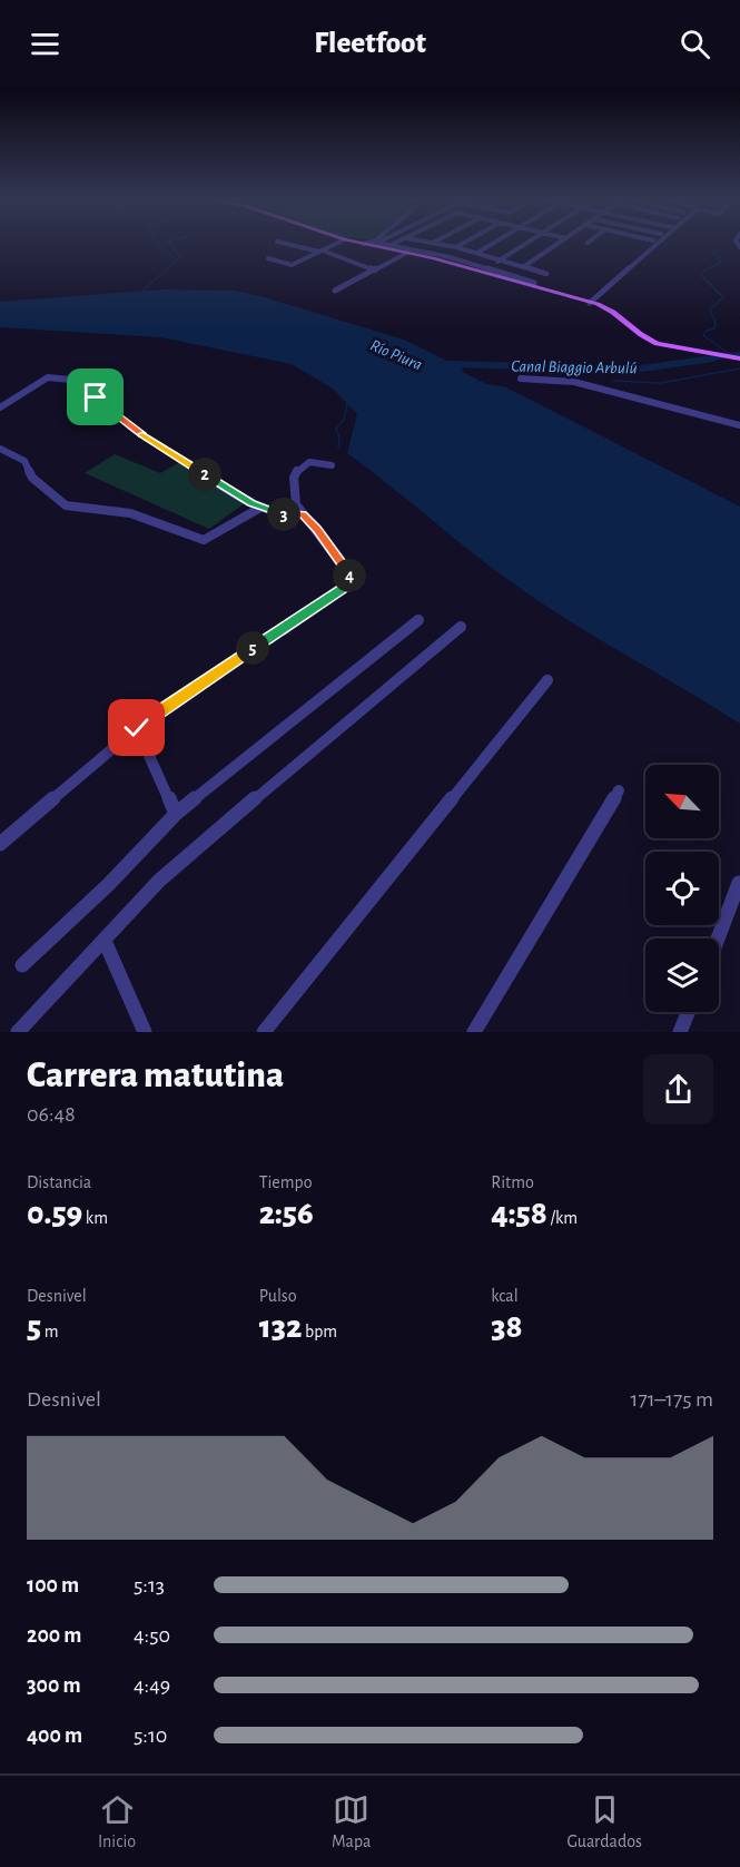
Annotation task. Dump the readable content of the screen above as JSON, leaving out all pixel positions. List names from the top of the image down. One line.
{"water":["Río Piura","Canal Biaggio Arbulú"],"north":"top left","page":{"header":"Fleetfoot","pins":["2","3","4","5"],"heading":["Carrera matutina","06:48"],"stats":[["Distancia","0.59 km"],["Tiempo","2:56"],["Ritmo","4:58 /km"],["Desnivel","5 m"],["Pulso","132 bpm"],["kcal","38"]],"chart":["Desnivel","171–175 m"],"list":[{"name":"100 m","note":"5:13"},{"name":"200 m","note":"4:50"},{"name":"300 m","note":"4:49"},{"name":"400 m","note":"5:10"}],"tabs":["Inicio","Mapa","Guardados"]}}
